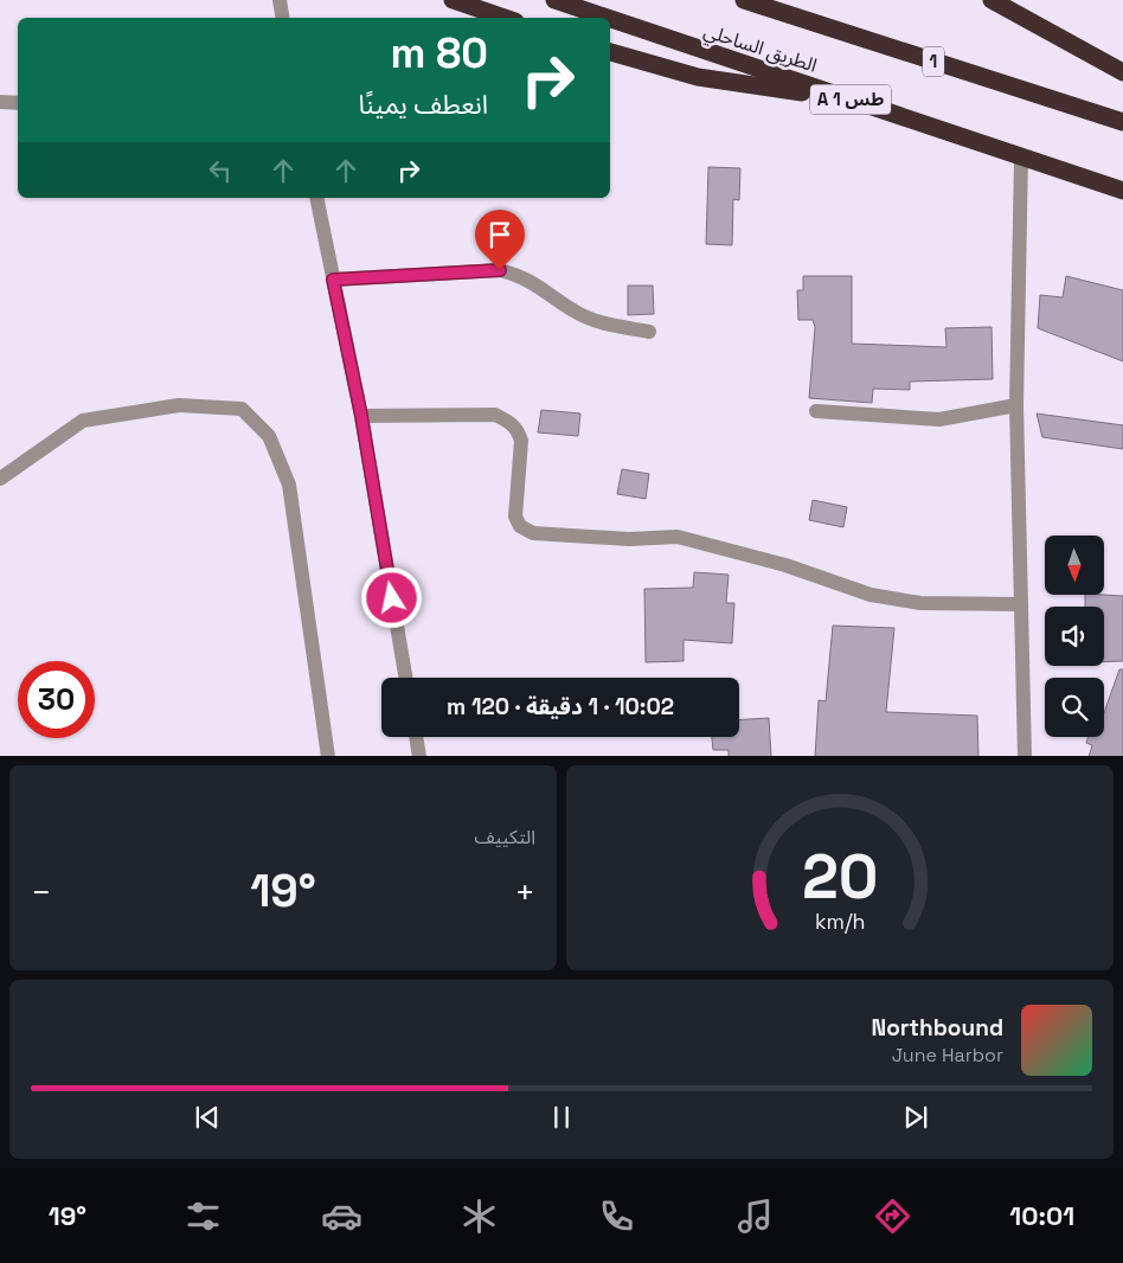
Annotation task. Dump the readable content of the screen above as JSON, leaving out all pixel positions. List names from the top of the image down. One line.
{"streets":{"highway":["الطريق الساحلي","1","A 1 طس"]},"north":"bottom","page":{"turn":["80 m","انعطف يمينًا"],"limit":"30","trip":"10:02 · 1 دقيقة · 120 m","tile":"التكييف","heat":["−","19°","+"],"song":["Northbound","June Harbor"],"tabs":["10:01","19°"],"gauge":["20","km/h"]}}
